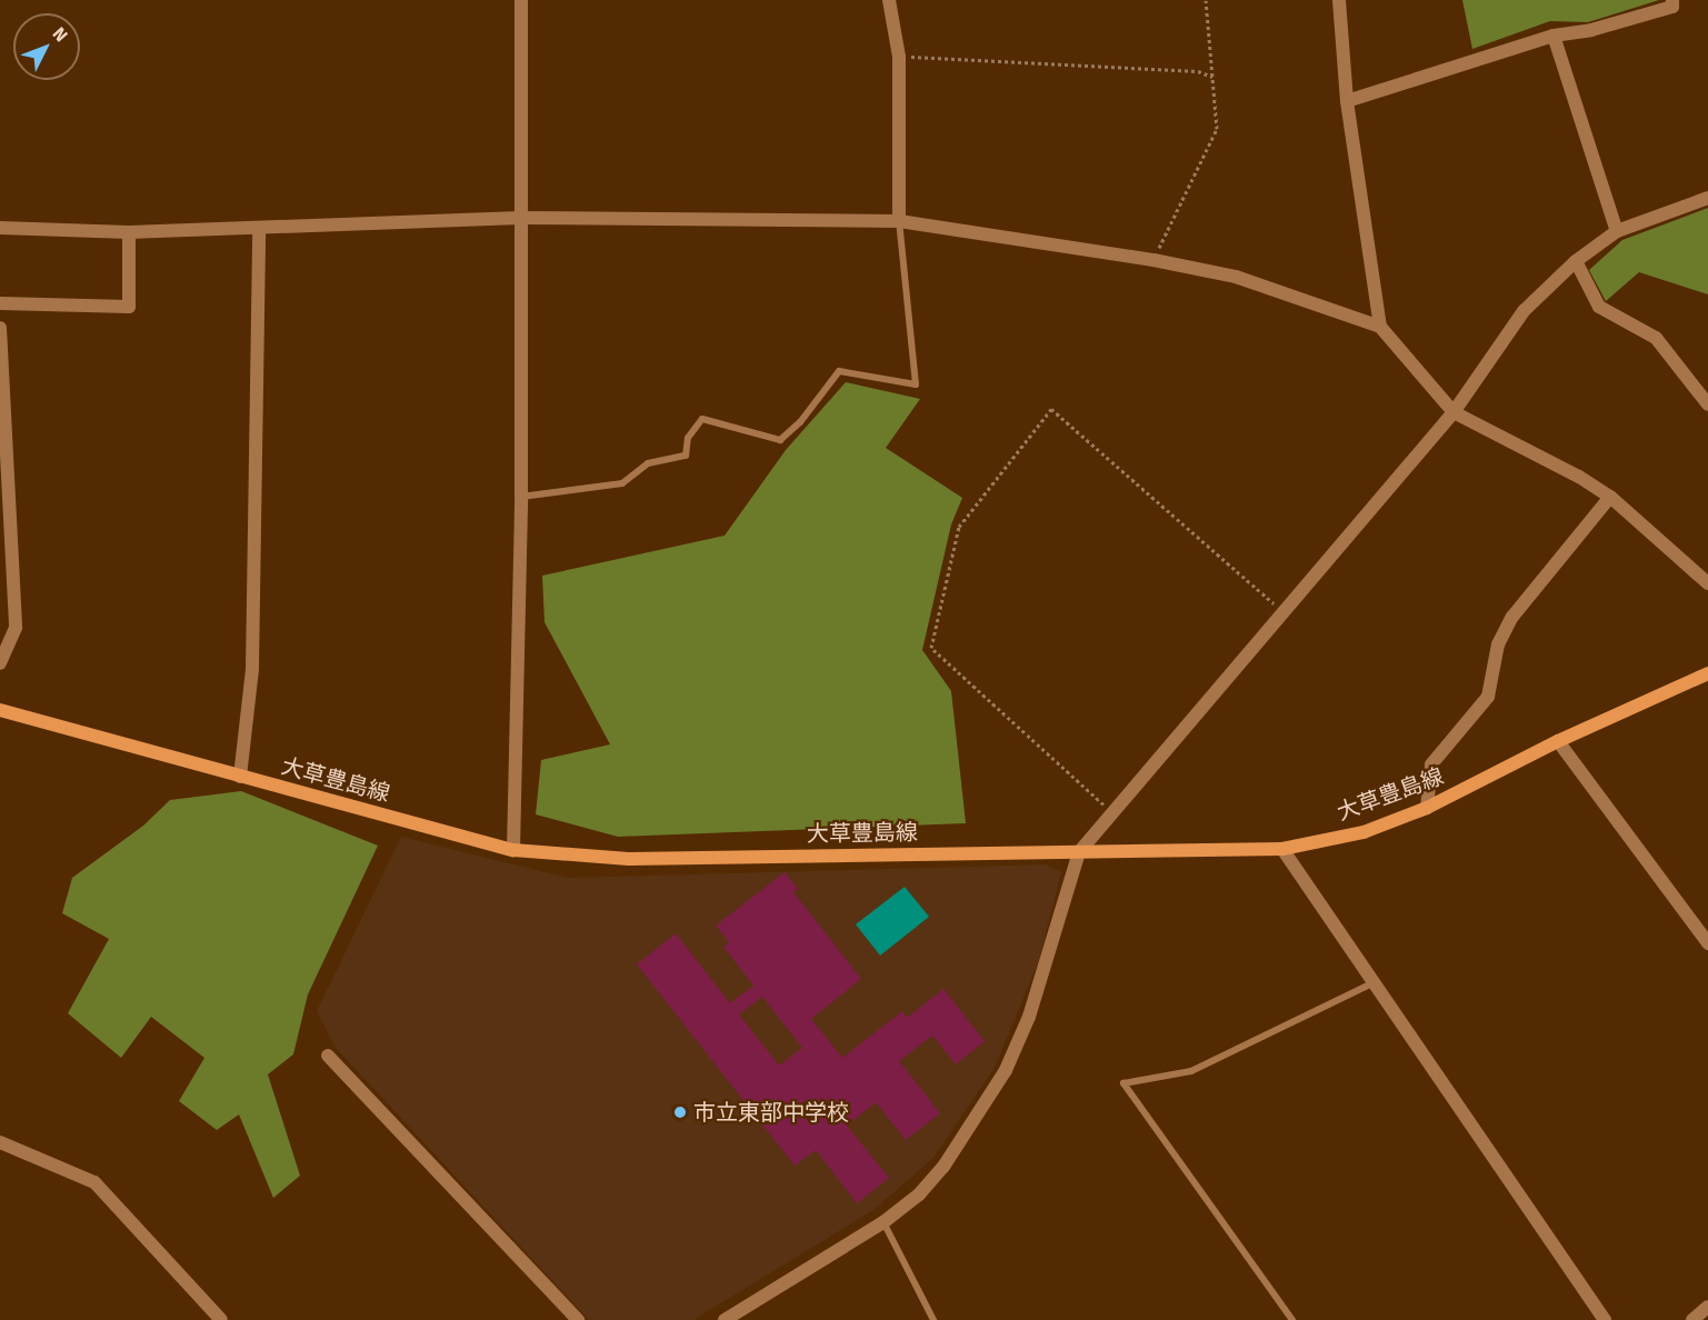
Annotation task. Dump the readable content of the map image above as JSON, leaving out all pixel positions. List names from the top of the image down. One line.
{"streets":{"main road":["大草豊島線"]},"places":["市立東部中学校"],"north":"top right"}
